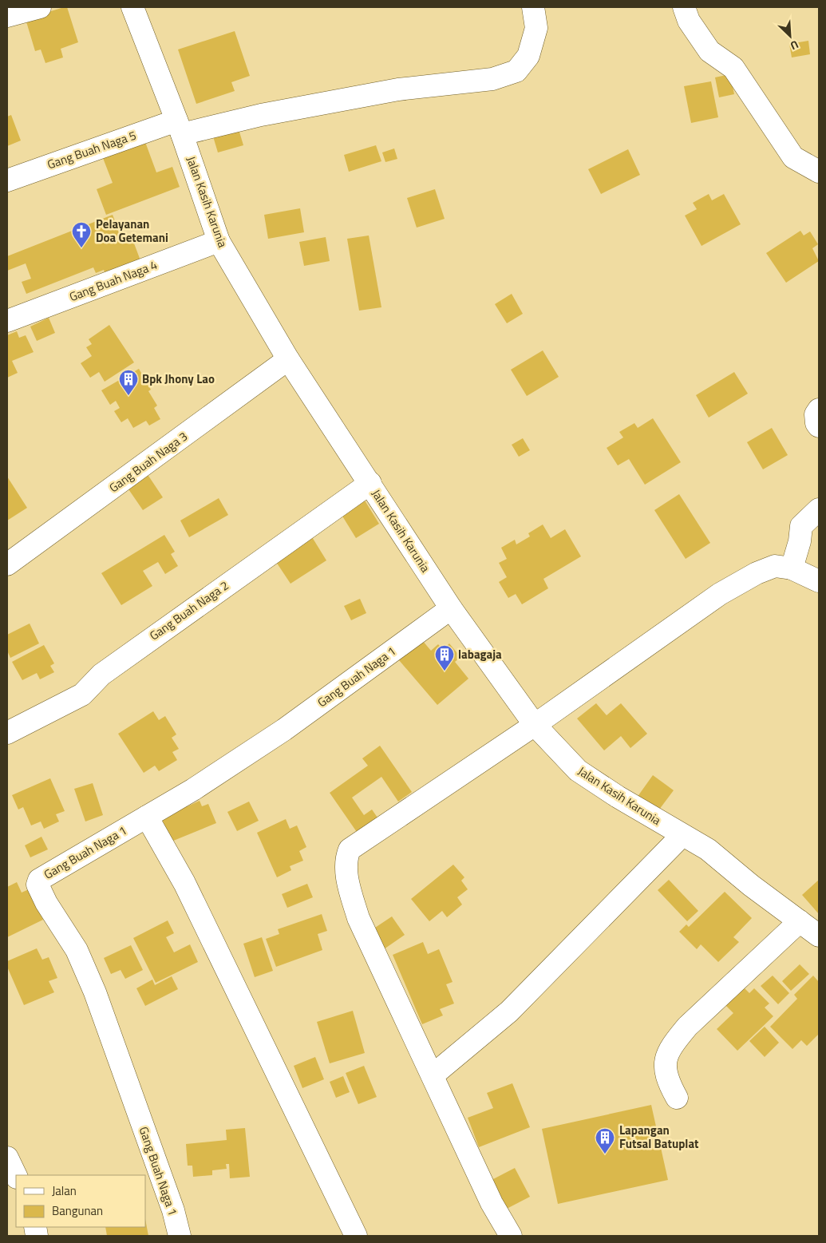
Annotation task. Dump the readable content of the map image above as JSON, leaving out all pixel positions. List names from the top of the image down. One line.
{"streets":{"street":["Gang Buah Naga 5","Jalan Kasih Karunia","Gang Buah Naga 4","Gang Buah Naga 3","Gang Buah Naga 2","Gang Buah Naga 1"]},"crossings":[["Gang Buah Naga 5","Jalan Kasih Karunia"],["Jalan Kasih Karunia","Gang Buah Naga 4"],["Jalan Kasih Karunia","Gang Buah Naga 3"],["Jalan Kasih Karunia","Gang Buah Naga 2"],["Jalan Kasih Karunia","Gang Buah Naga 1"]],"places":{"church":["Pelayanan Doa Getemani"],"building":["Bpk Jhony Lao","labagaja","Lapangan Futsal Batuplat"]},"legend":["Jalan","Bangunan"],"north":"bottom right"}
